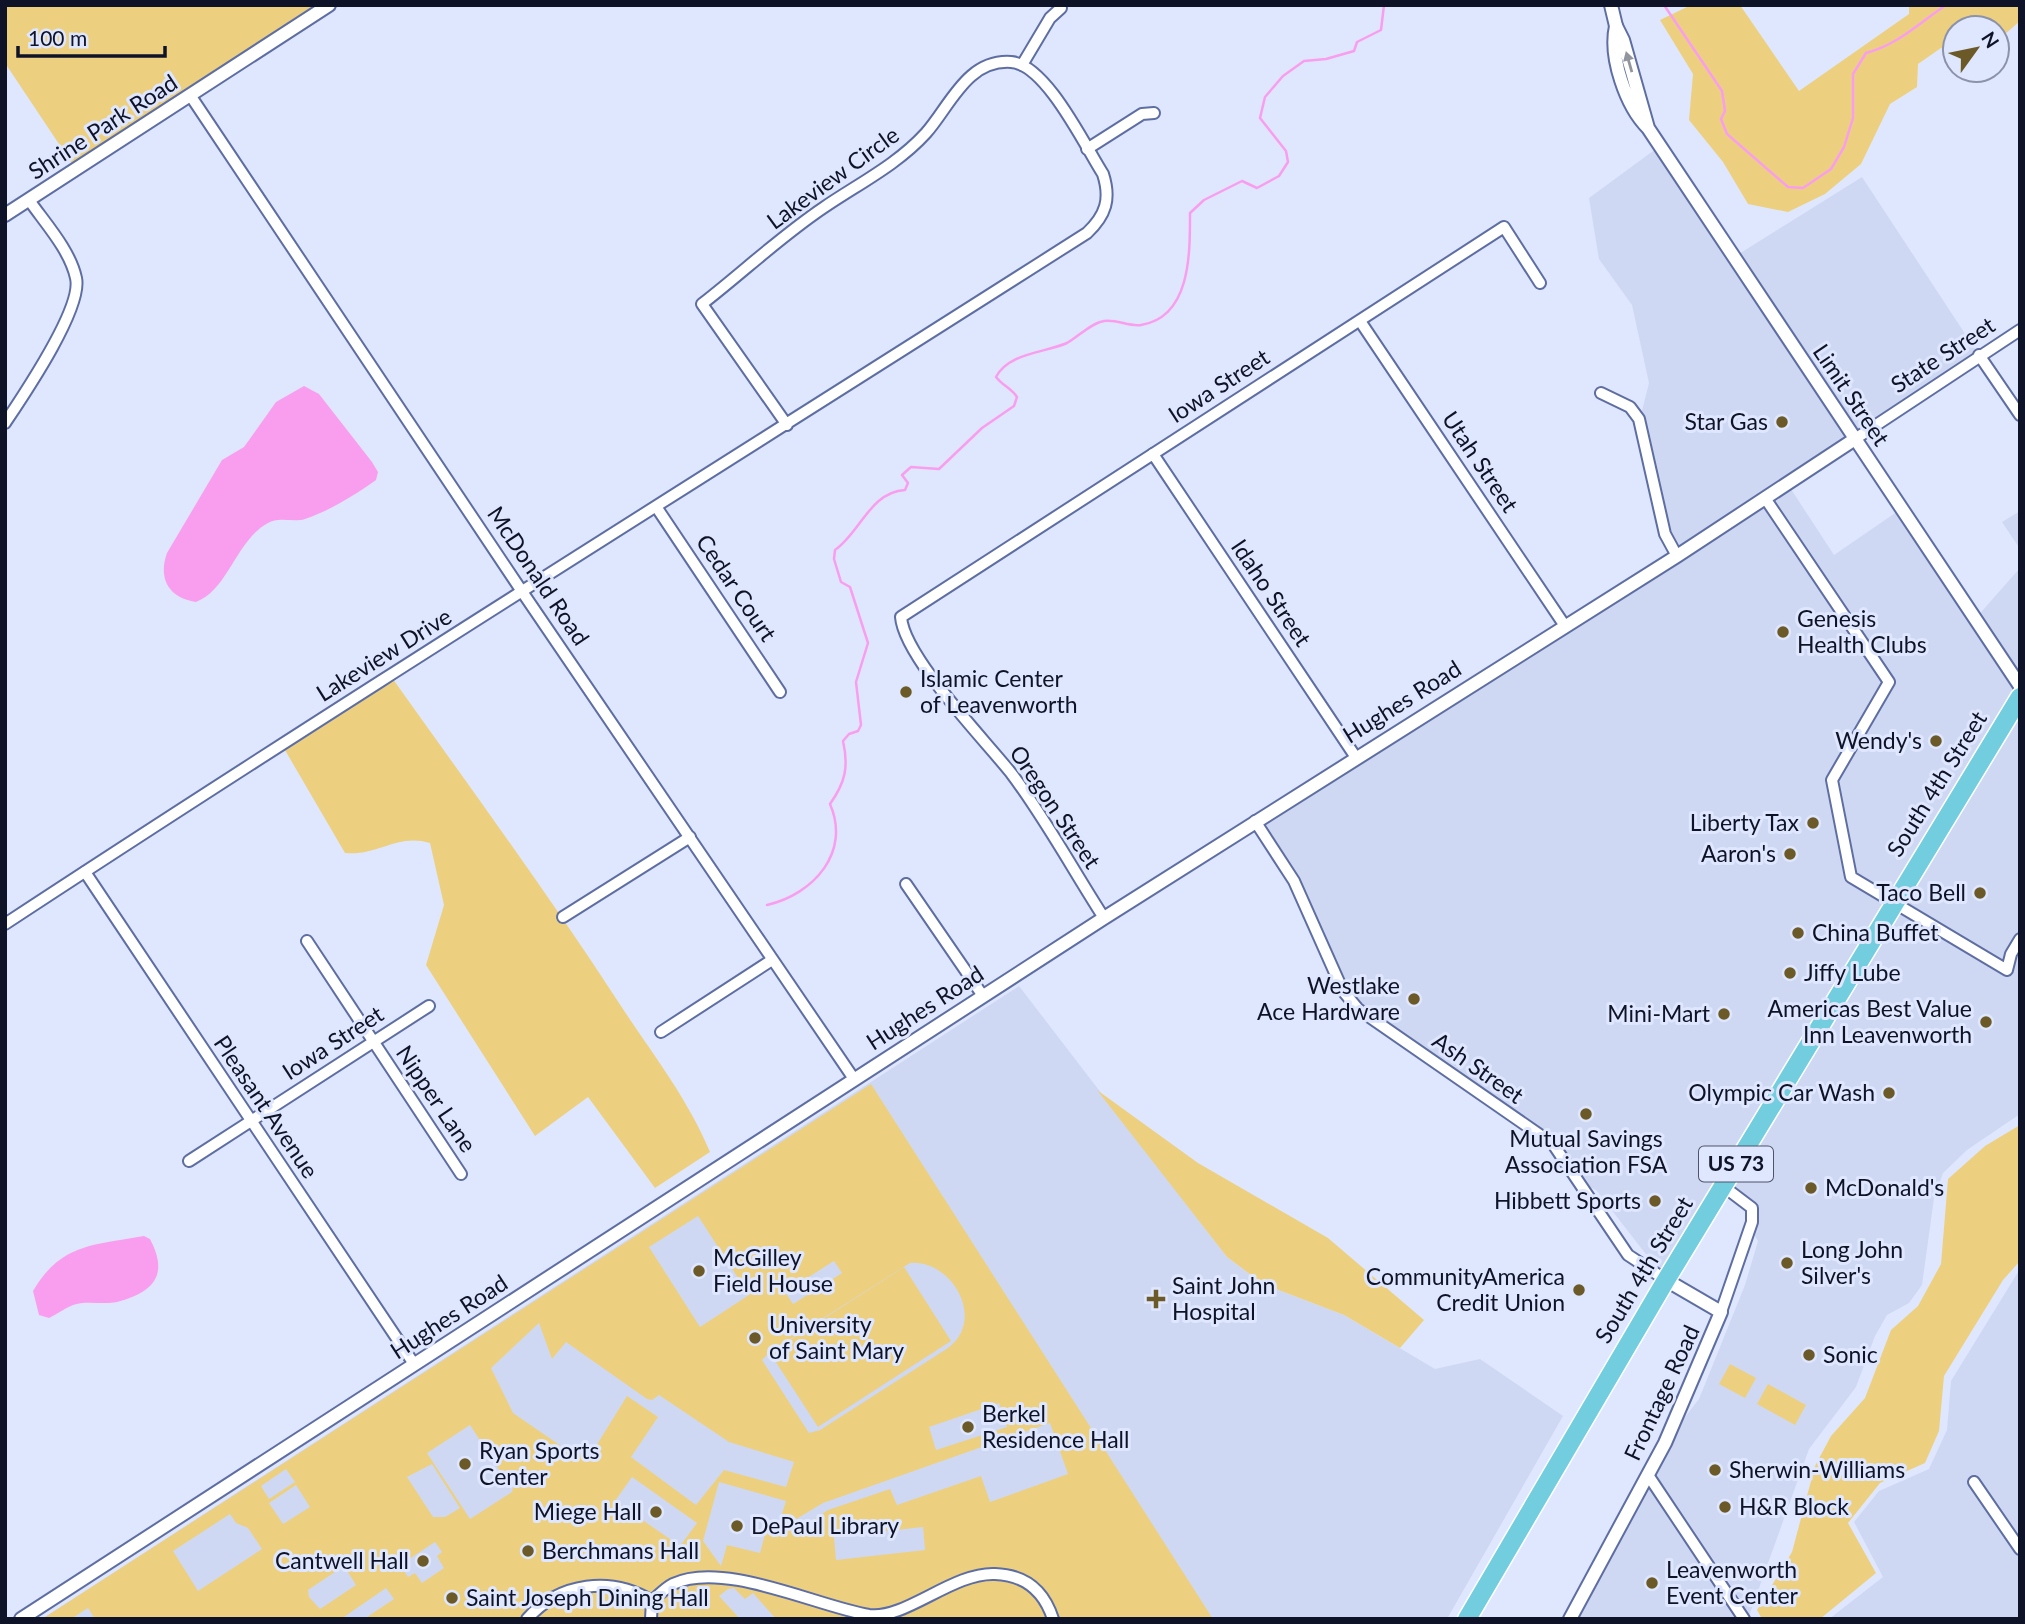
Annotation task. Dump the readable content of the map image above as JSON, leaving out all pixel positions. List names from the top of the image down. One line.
{"streets":{"highway":["South 4th Street","US 73"],"street":["Shrine Park Road","Lakeview Circle","State Street","Iowa Street","Limit Street","Utah Street","McDonald Road","Cedar Court","Idaho Street","Lakeview Drive","Hughes Road","Oregon Street","Ash Street","Nipper Lane","Pleasant Avenue","Frontage Road"]},"crossings":[["Shrine Park Road","McDonald Road"],["Lakeview Circle","Lakeview Drive"],["State Street","Limit Street"],["State Street","Hughes Road"],["Iowa Street","Utah Street"],["Iowa Street","Idaho Street"],["Iowa Street","Oregon Street"],["Iowa Street","Nipper Lane"],["Iowa Street","Pleasant Avenue"],["Limit Street","Hughes Road"],["Utah Street","Hughes Road"],["McDonald Road","Lakeview Drive"],["McDonald Road","Hughes Road"],["Cedar Court","Lakeview Drive"],["Idaho Street","Hughes Road"],["Lakeview Drive","Pleasant Avenue"],["Hughes Road","Oregon Street"],["Hughes Road","Ash Street"],["Hughes Road","Pleasant Avenue"],["South 4th Street","Ash Street"],["South 4th Street","Frontage Road"],["Ash Street","Frontage Road"]],"places":{"other":["Star Gas","Genesis Health Clubs","Islamic Center of Leavenworth","Wendy's","Liberty Tax","Aaron's","Taco Bell","China Buffet","Jiffy Lube","Westlake Ace Hardware","Mini-Mart","Americas Best Value Inn Leavenworth","Olympic Car Wash","Mutual Savings Association FSA","McDonald's","Hibbett Sports","Long John Silver's","McGilley Field House","CommunityAmerica Credit Union","University of Saint Mary","Sonic","Berkel Residence Hall","Ryan Sports Center","Sherwin-Williams","H&R Block","Miege Hall","DePaul Library","Berchmans Hall","Cantwell Hall","Leavenworth Event Center","Saint Joseph Dining Hall"],"health":["Saint John Hospital"]},"scale_bar":"100 m","north":"top right"}
